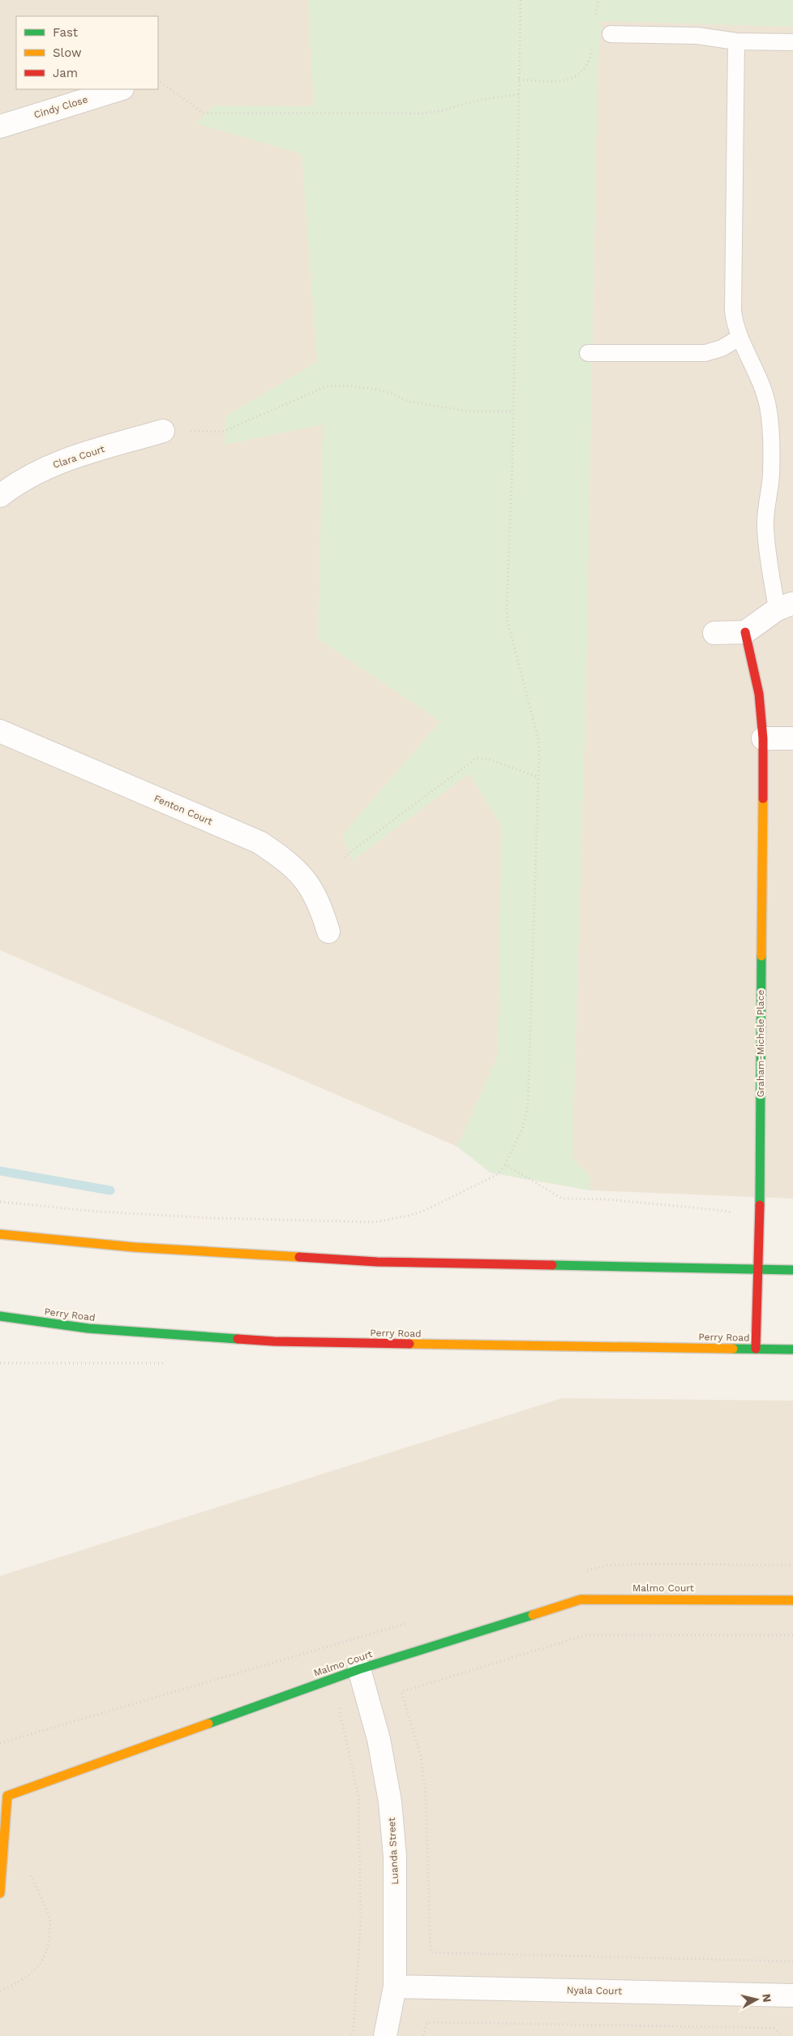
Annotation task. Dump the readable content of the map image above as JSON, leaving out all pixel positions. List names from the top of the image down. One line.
{"streets":{"street":["Cindy Close","Clara Court","Fenton Court","Graham-Michele Place","Perry Road","Malmo Court","Luanda Street","Nyala Court"]},"crossings":[["Graham-Michele Place","Perry Road"],["Malmo Court","Luanda Street"],["Luanda Street","Nyala Court"]],"legend":["Fast","Slow","Jam"],"north":"right"}
